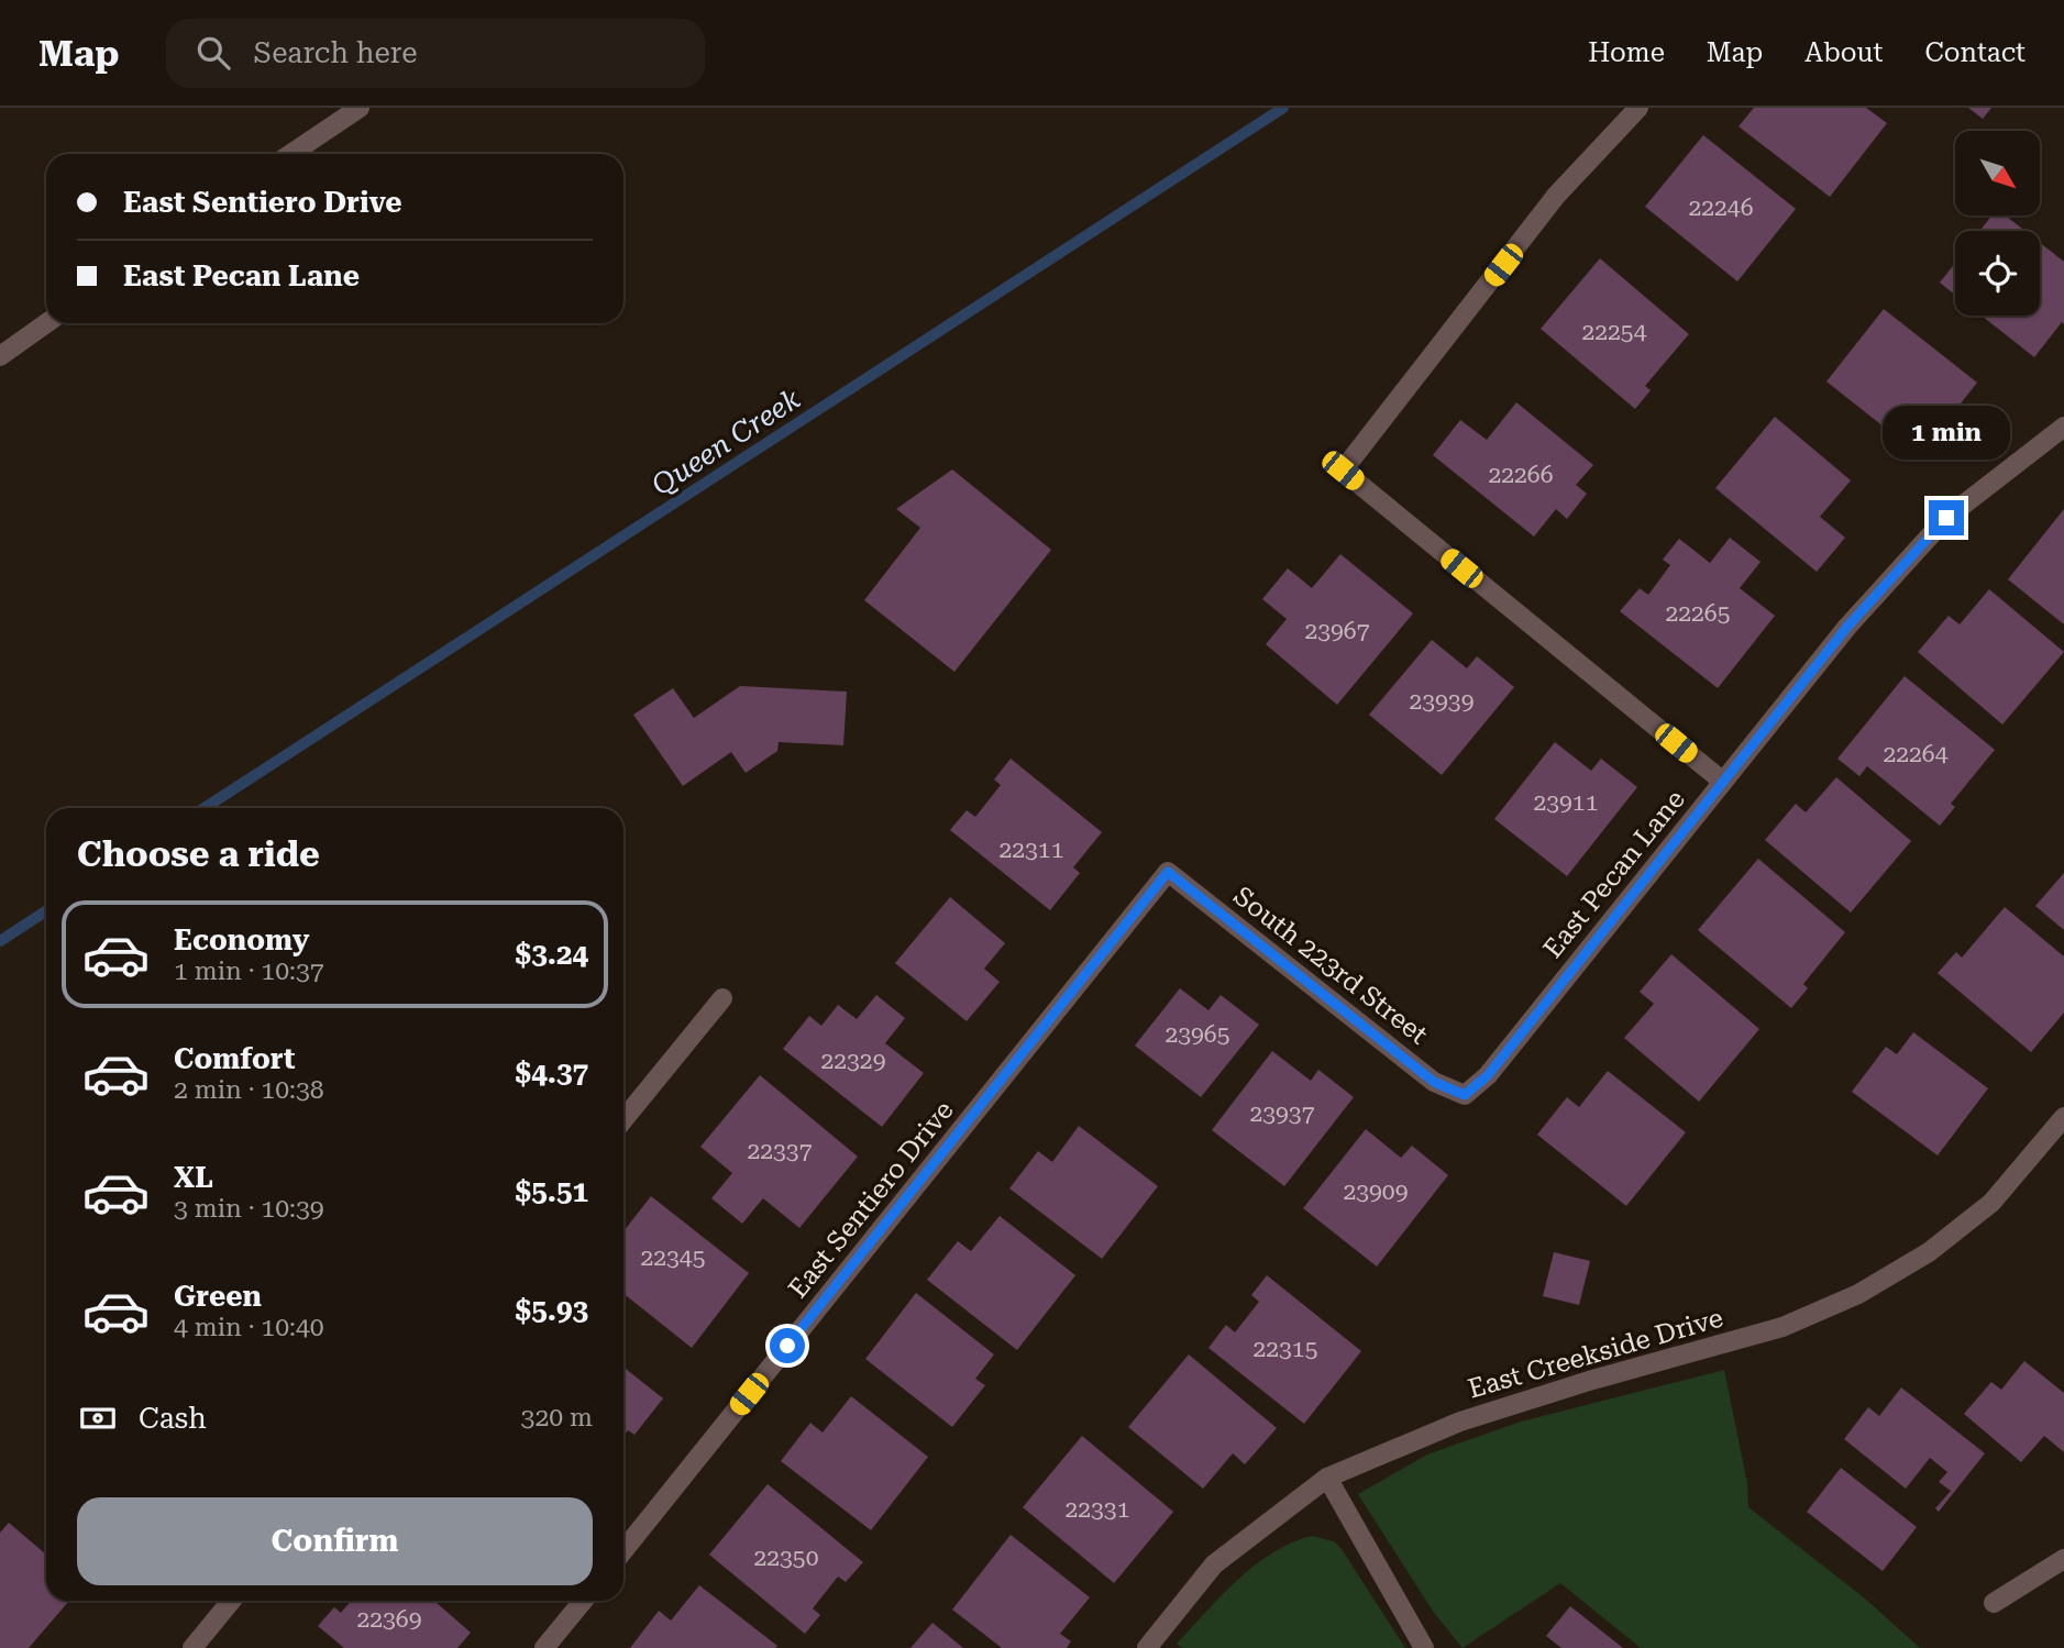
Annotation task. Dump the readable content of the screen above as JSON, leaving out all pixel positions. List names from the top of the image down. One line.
{"streets":{"street":["East Pecan Lane","South 223rd Street","East Sentiero Drive","East Creekside Drive"]},"crossings":[["East Pecan Lane","South 223rd Street"],["South 223rd Street","East Sentiero Drive"]],"water":["Queen Creek"],"house_numbers":["22246","22254","22266","22265","23967","23939","22264","23911","22311","23965","22329","23937","22337","23909","22345","22315","22331","22350","22369"],"north":"bottom right","page":{"header":"Map","search":"Search here","nav":["Home","Map","About","Contact"],"banner":["East Sentiero Drive","East Pecan Lane"],"bubble":"1 min","heading":"Choose a ride","list":[{"name":"Economy","note":"1 min · 10:37","value":"$3.24"},{"name":"Comfort","note":"2 min · 10:38","value":"$4.37"},{"name":"XL","note":"3 min · 10:39","value":"$5.51"},{"name":"Green","note":"4 min · 10:40","value":"$5.93"}],"pay":["Cash","320 m"],"buttons":"Confirm"}}
